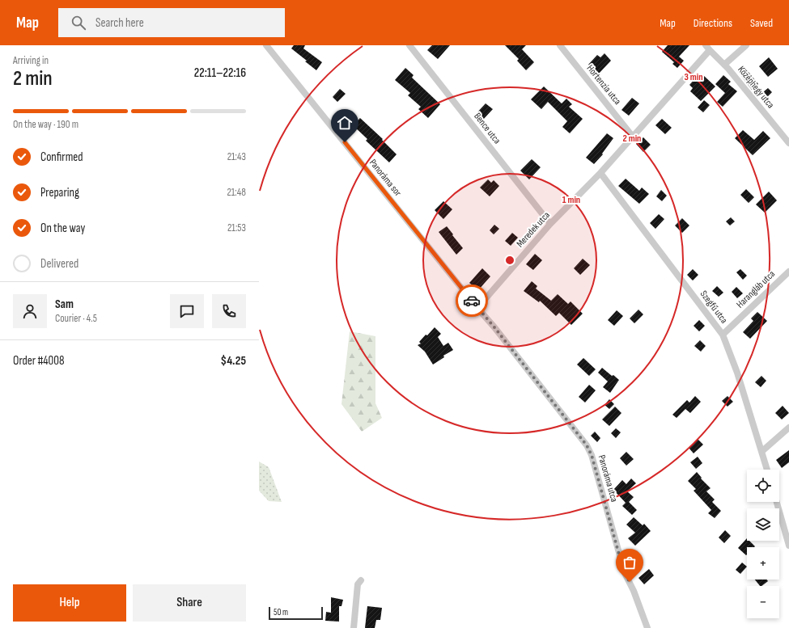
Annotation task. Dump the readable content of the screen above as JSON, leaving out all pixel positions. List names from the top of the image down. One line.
{"streets":{"street":["Hortenzia utca","Középhegy utca","Bence utca","Panoráma sor","Meredek utca","Harangláb utca","Szegfű utca","Panoráma utca"]},"crossings":[["Hortenzia utca","Meredek utca"],["Középhegy utca","Meredek utca"],["Bence utca","Meredek utca"],["Panoráma sor","Meredek utca"],["Panoráma sor","Panoráma utca"],["Meredek utca","Szegfű utca"],["Meredek utca","Panoráma utca"],["Harangláb utca","Szegfű utca"]],"scale_bar":"50 m","page":{"header":"Map","search":"Search here","nav":["Map","Directions","Saved"],"heading":["2 min","Arriving in","22:11–22:16"],"panel":["Sam","Courier · 4.5","Order #4008","$4.25"],"bar":"On the way · 190 m","list":[["Confirmed","21:43"],["Preparing","21:48"],["On the way","21:53"],"Delivered"],"map_buttons":["+","−"],"buttons":["Help","Share"],"scale":"50 m"},"rings":["3 min","2 min","1 min"]}
